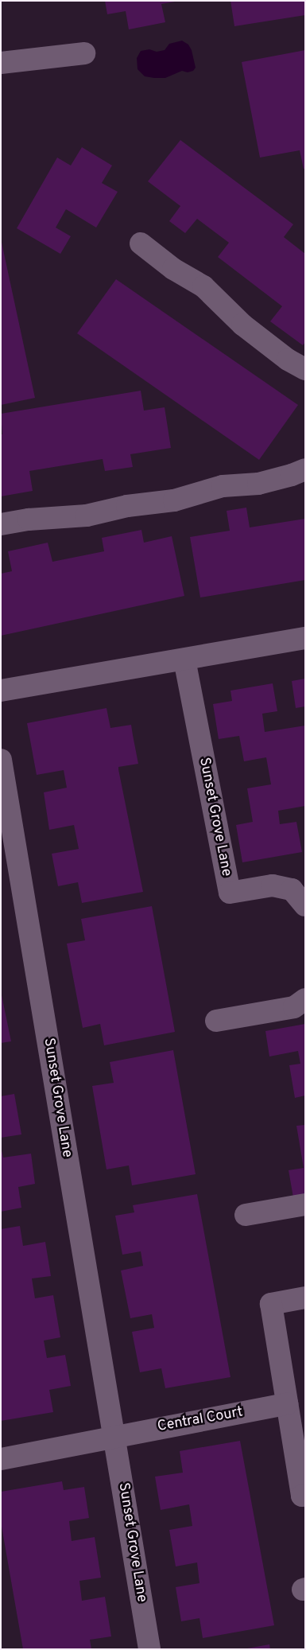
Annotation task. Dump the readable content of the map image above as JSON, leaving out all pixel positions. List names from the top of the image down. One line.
{"streets":{"street":["Sunset Grove Lane","Central Court"]},"crossings":[["Sunset Grove Lane","Central Court"]]}
